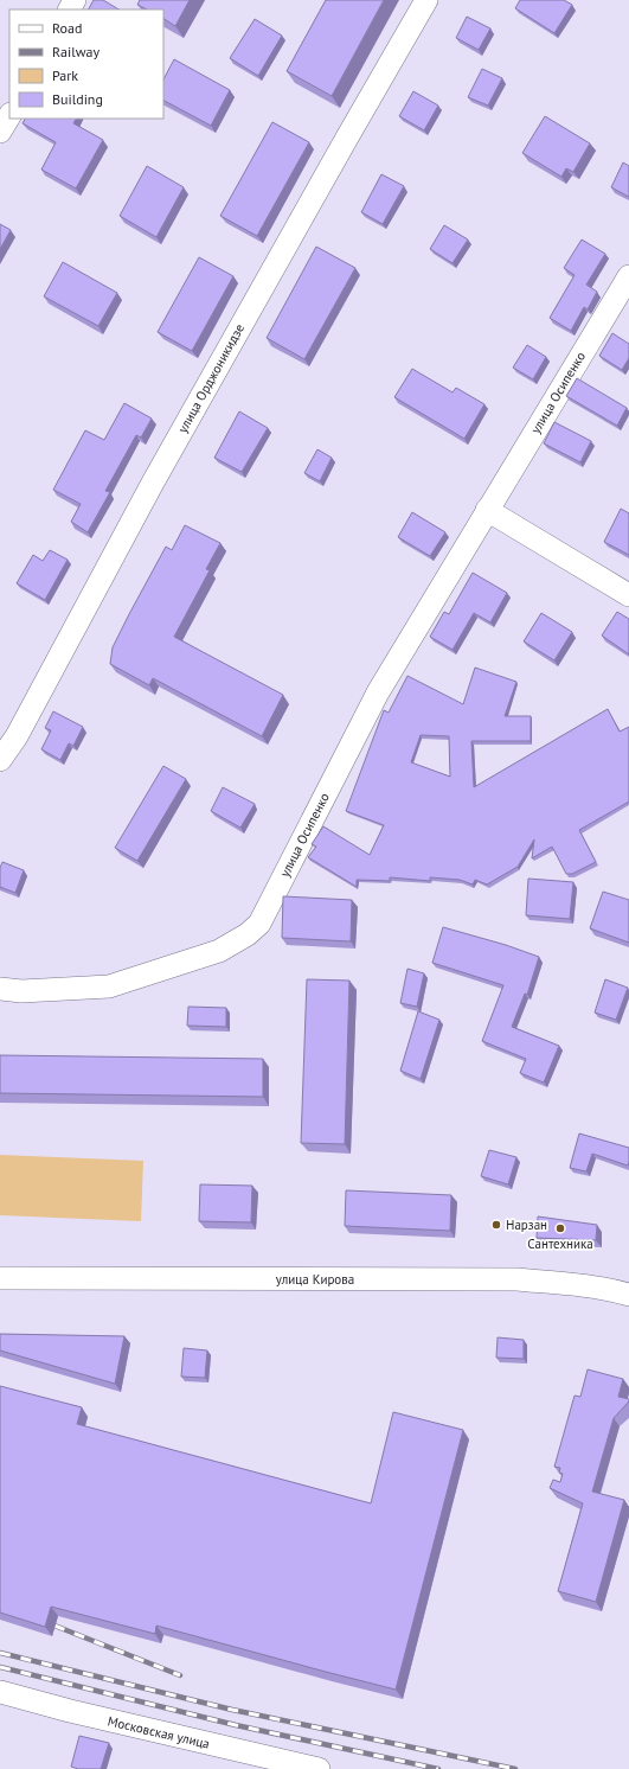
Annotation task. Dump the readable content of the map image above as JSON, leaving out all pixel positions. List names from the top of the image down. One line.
{"streets":{"street":["улица Орджоникидзе","улица Осипенко","улица Кирова","Московская улица"]},"places":["Нарзан","Сантехника"],"legend":["Road","Railway","Park","Building"]}
